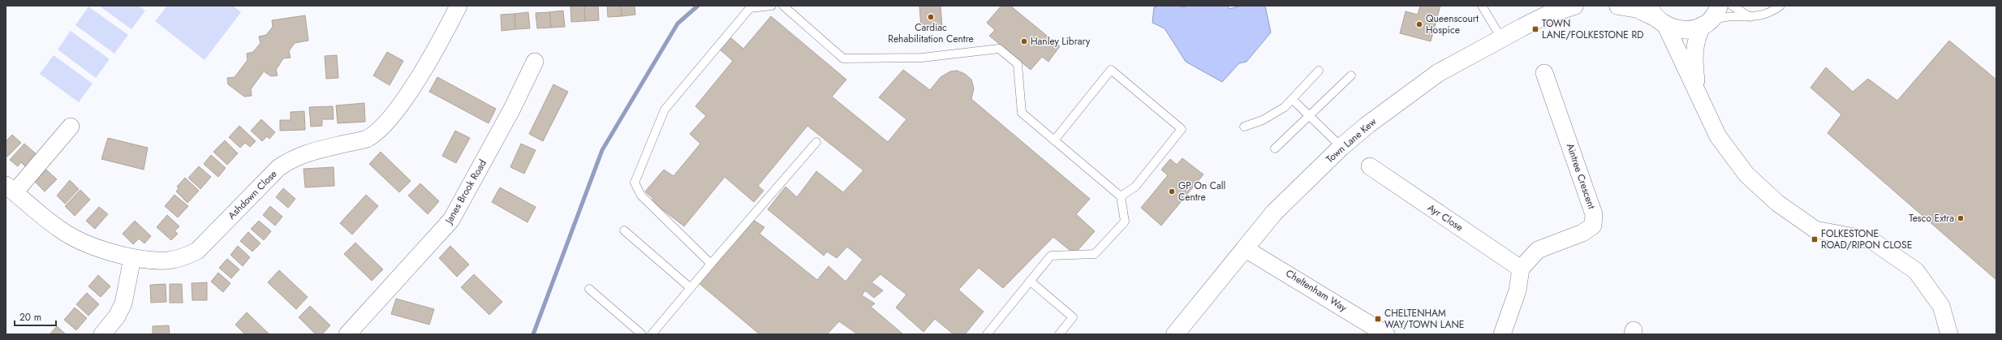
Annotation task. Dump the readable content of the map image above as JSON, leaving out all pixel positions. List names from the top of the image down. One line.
{"streets":{"street":["Town Lane Kew","Aintree Crescent","Janes Brook Road","Ashdown Close","Ayr Close","Cheltenham Way"]},"crossings":[["Town Lane Kew","Cheltenham Way"],["Aintree Crescent","Ayr Close"]],"places":{"other":["Cardiac Rehabilitation Centre","Queenscourt Hospice","Hanley Library","GP On Call Centre","Tesco Extra"],"transit":["TOWN LANE/FOLKESTONE RD","FOLKESTONE ROAD/RIPON CLOSE","CHELTENHAM WAY/TOWN LANE"]},"scale_bar":"20 m"}
